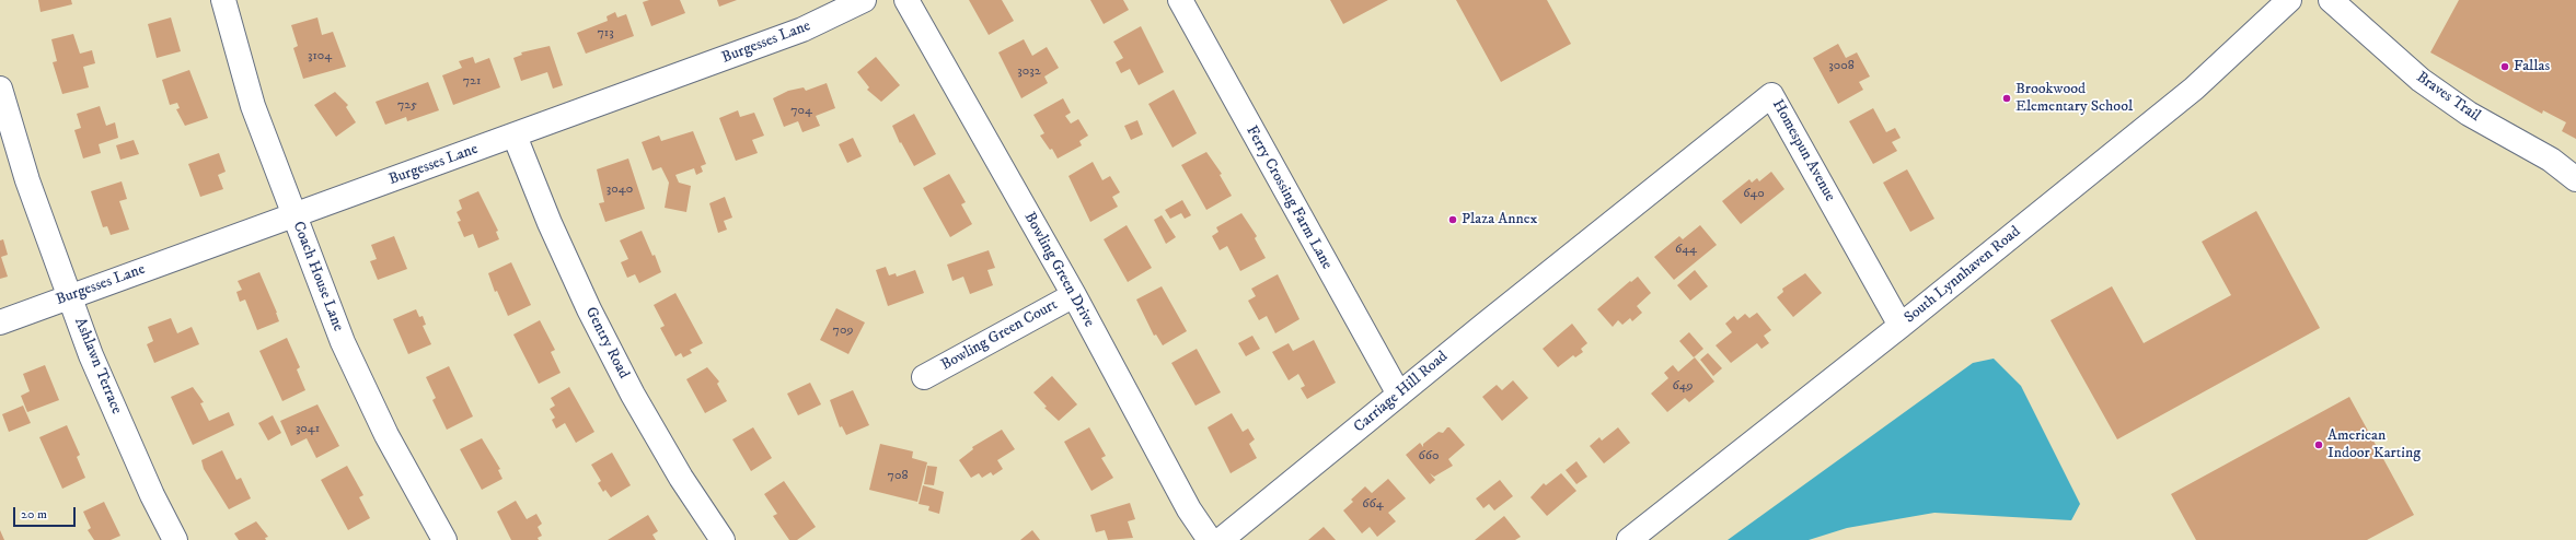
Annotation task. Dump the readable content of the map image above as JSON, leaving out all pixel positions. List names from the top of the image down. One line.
{"streets":{"street":["Burgesses Lane","Braves Trail","Homespun Avenue","Ferry Crossing Farm Lane","Bowling Green Drive","South Lynnhaven Road","Coach House Lane","Bowling Green Court","Gentry Road","Ashlawn Terrace","Carriage Hill Road"]},"crossings":[["Burgesses Lane","Coach House Lane"],["Burgesses Lane","Gentry Road"],["Burgesses Lane","Ashlawn Terrace"],["Homespun Avenue","South Lynnhaven Road"],["Homespun Avenue","Carriage Hill Road"],["Ferry Crossing Farm Lane","Carriage Hill Road"],["Bowling Green Drive","Bowling Green Court"]],"places":["Fallas","Brookwood Elementary School","Plaza Annex","American Indoor Karting"],"house_numbers":["713","3104","3008","3032","721","725","704","3040","640","644","709","649","3041","660","708","664"],"scale_bar":"20 m"}
